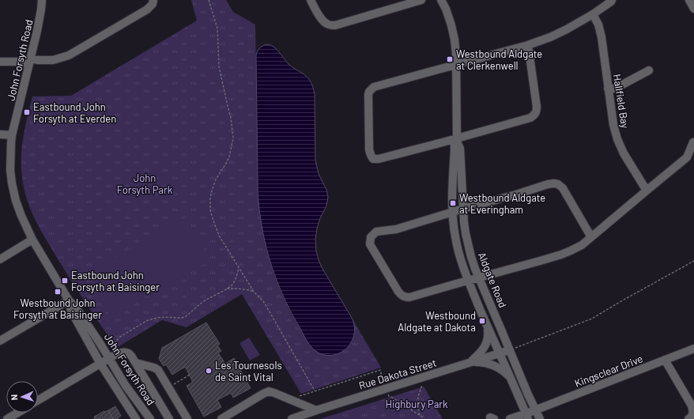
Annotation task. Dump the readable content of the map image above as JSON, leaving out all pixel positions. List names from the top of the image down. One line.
{"streets":{"street":["John Forsyth Road","Hallfield Bay","Aldgate Road","Kingsclear Drive","Rue Dakota Street"]},"crossings":[["Aldgate Road","Kingsclear Drive"],["Aldgate Road","Rue Dakota Street"]],"parks":["John Forsyth Park","Highbury Park"],"places":{"transit":["Westbound Aldgate at Clerkenwell","Eastbound John Forsyth at Everden","Westbound Aldgate at Everingham","Eastbound John Forsyth at Baisinger","Westbound John Forsyth at Baisinger","Westbound Aldgate at Dakota"],"other":["Les Tournesols de Saint Vital"]},"north":"left"}
